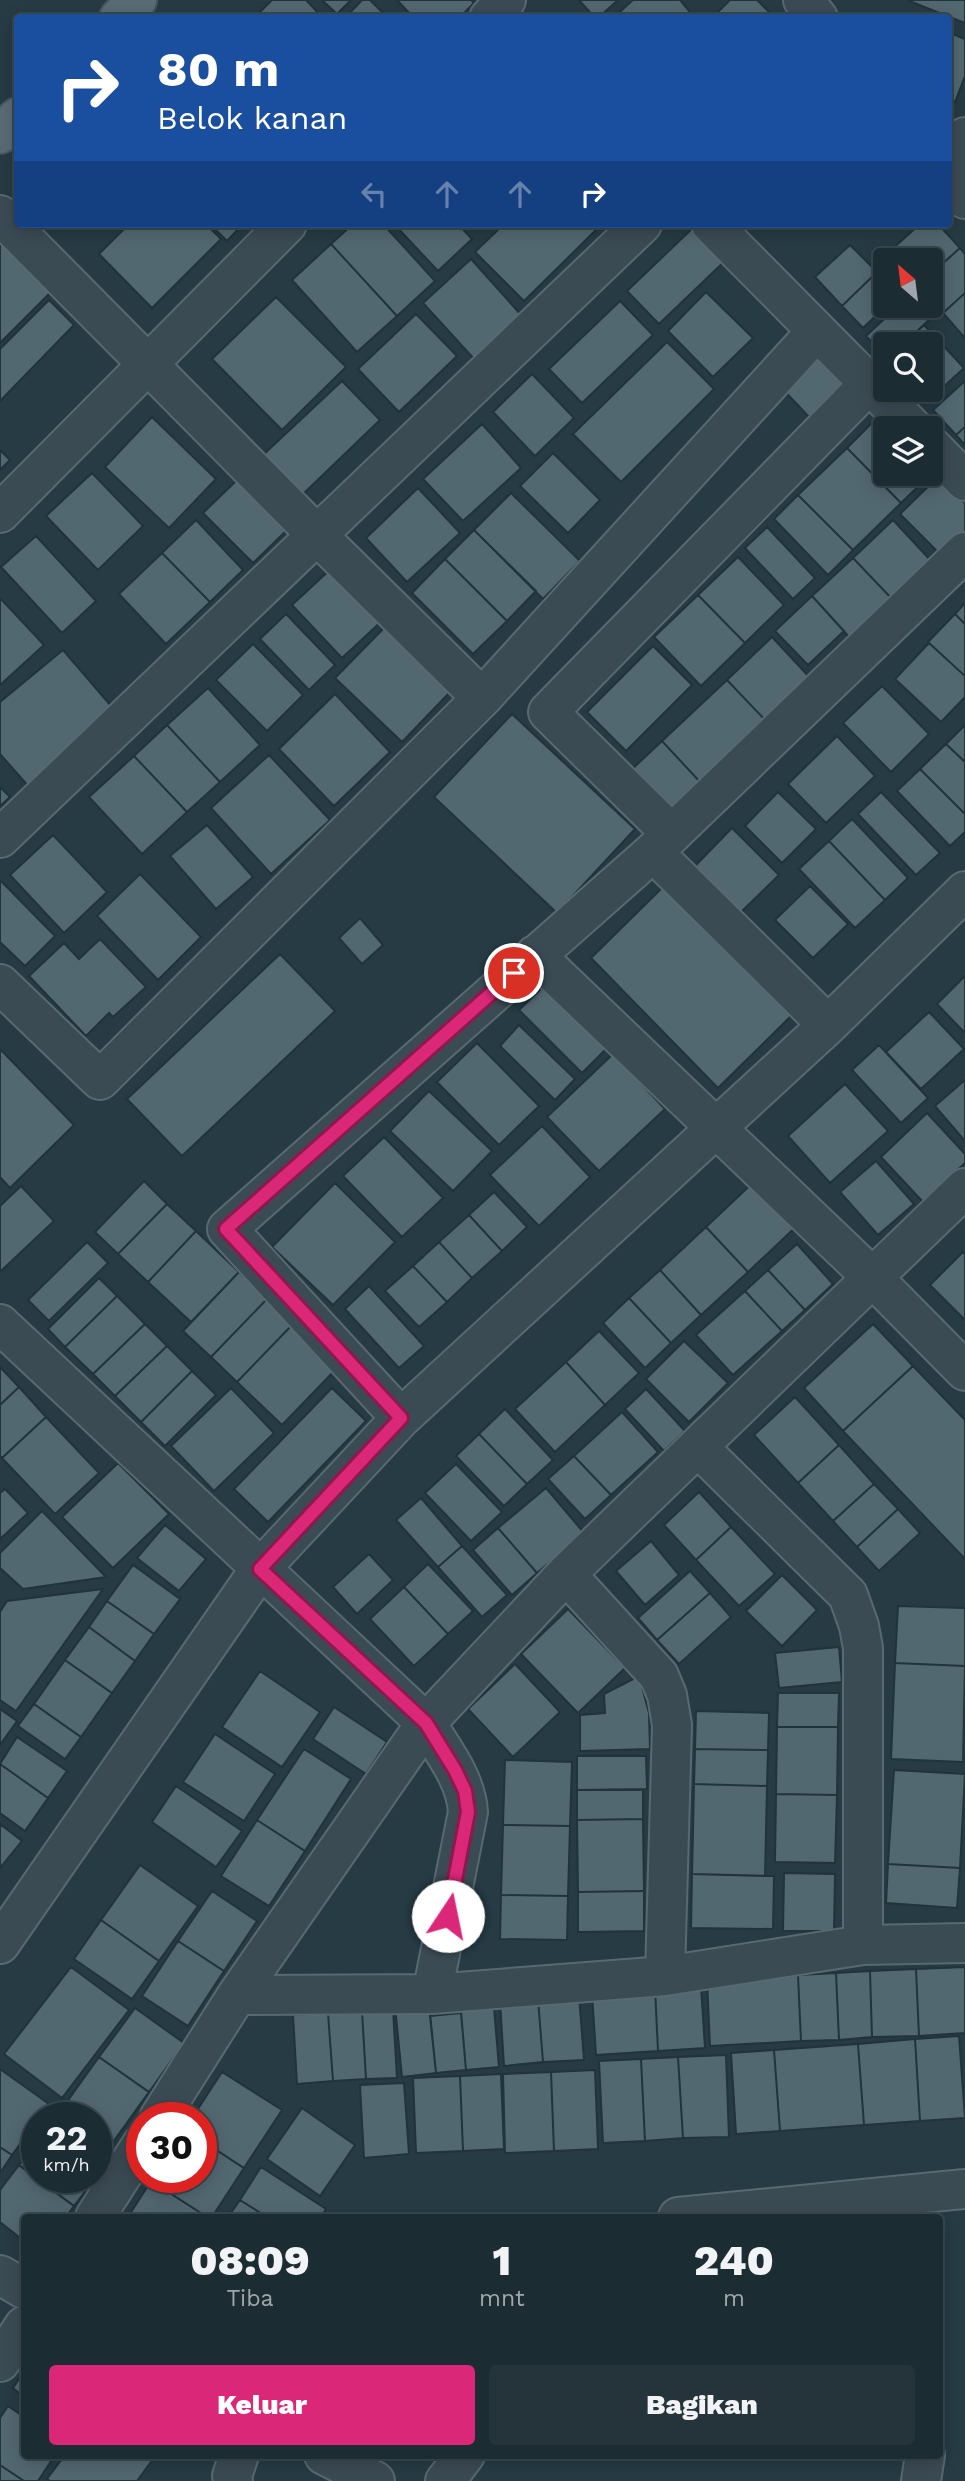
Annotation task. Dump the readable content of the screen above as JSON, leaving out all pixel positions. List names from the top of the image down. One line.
{"north":"top left","page":{"turn":["80 m","Belok kanan"],"speed":"22 km/h","limit":"30","eta":["08:09","Tiba","1","mnt","240","m"],"buttons":["Keluar","Bagikan"]}}
